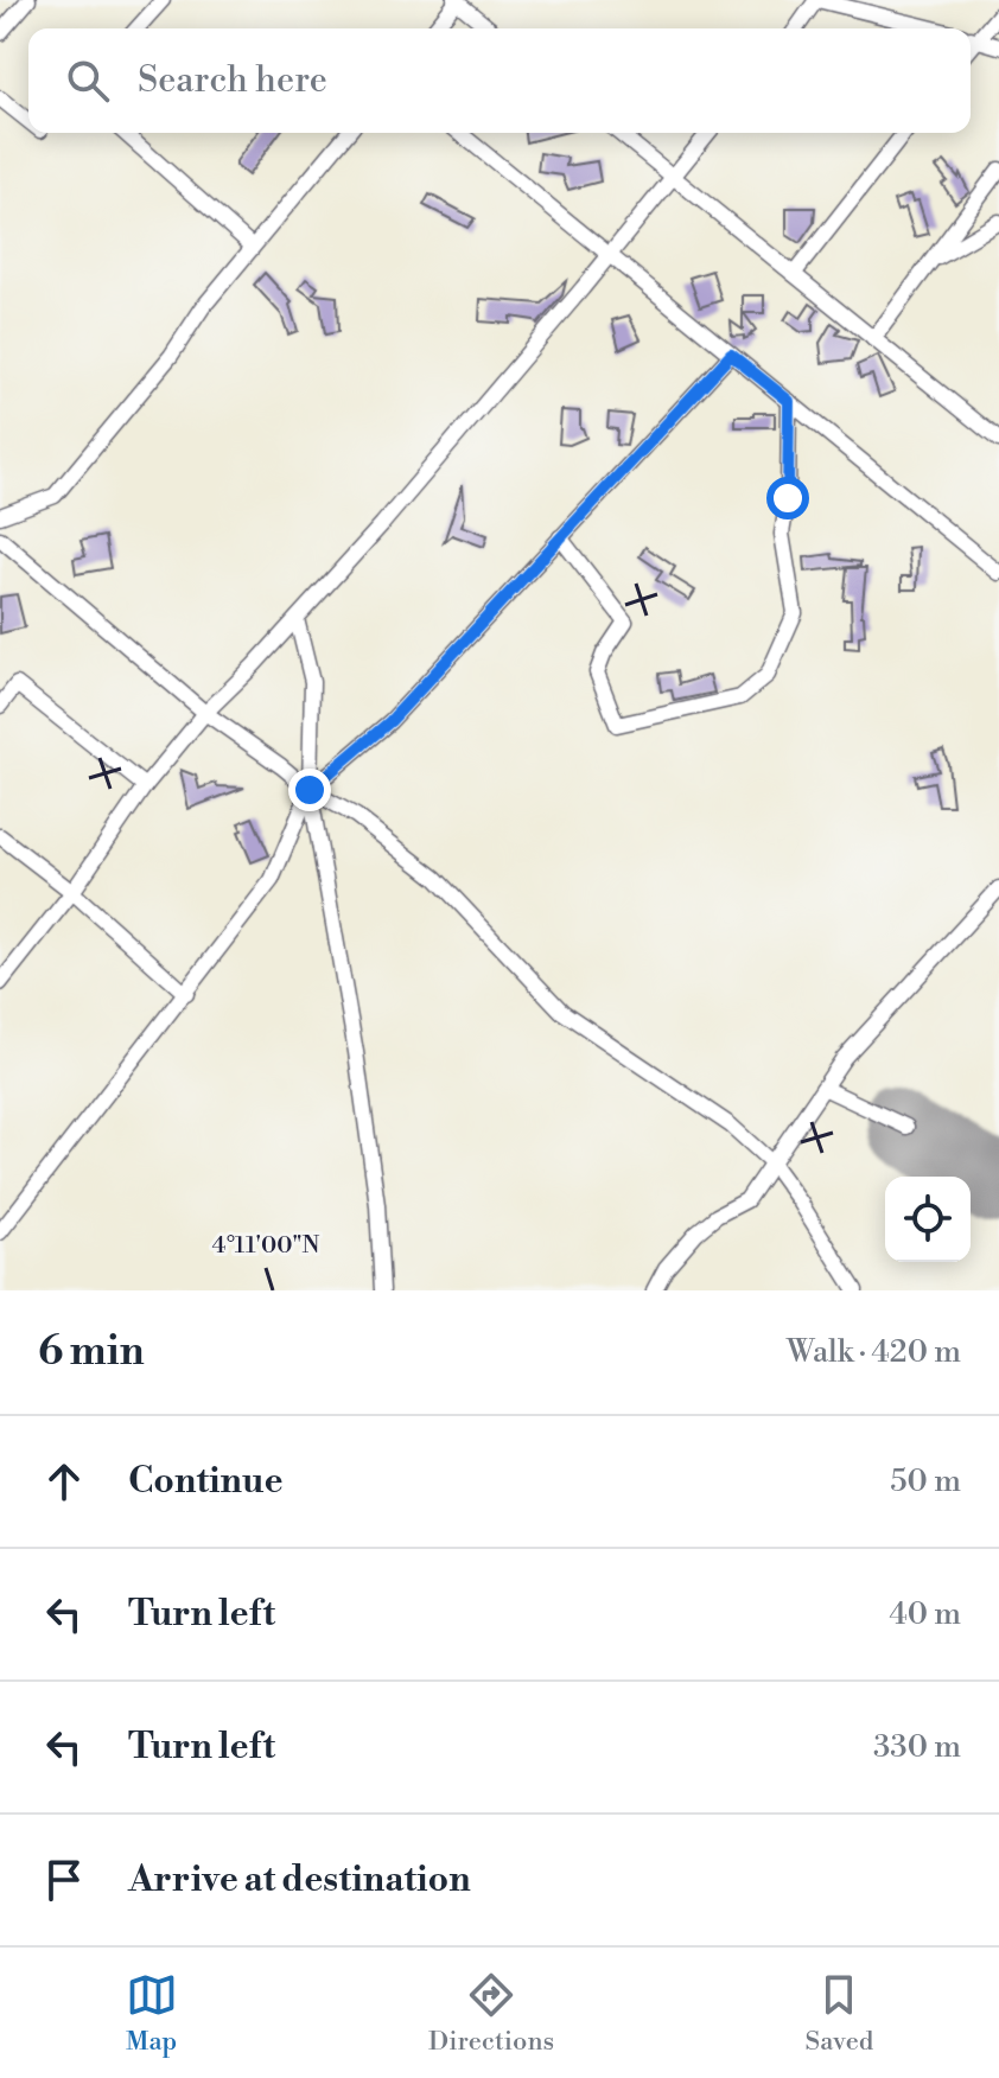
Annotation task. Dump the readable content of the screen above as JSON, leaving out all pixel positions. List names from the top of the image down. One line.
{"page":{"search":"Search here","heading":["6 min","Walk · 420 m"],"list":[["Continue","50 m"],["Turn left","40 m"],["Turn left","330 m"],"Arrive at destination"],"nav":["Map","Directions","Saved"]},"coordinates":["4°11'00\"N"]}
